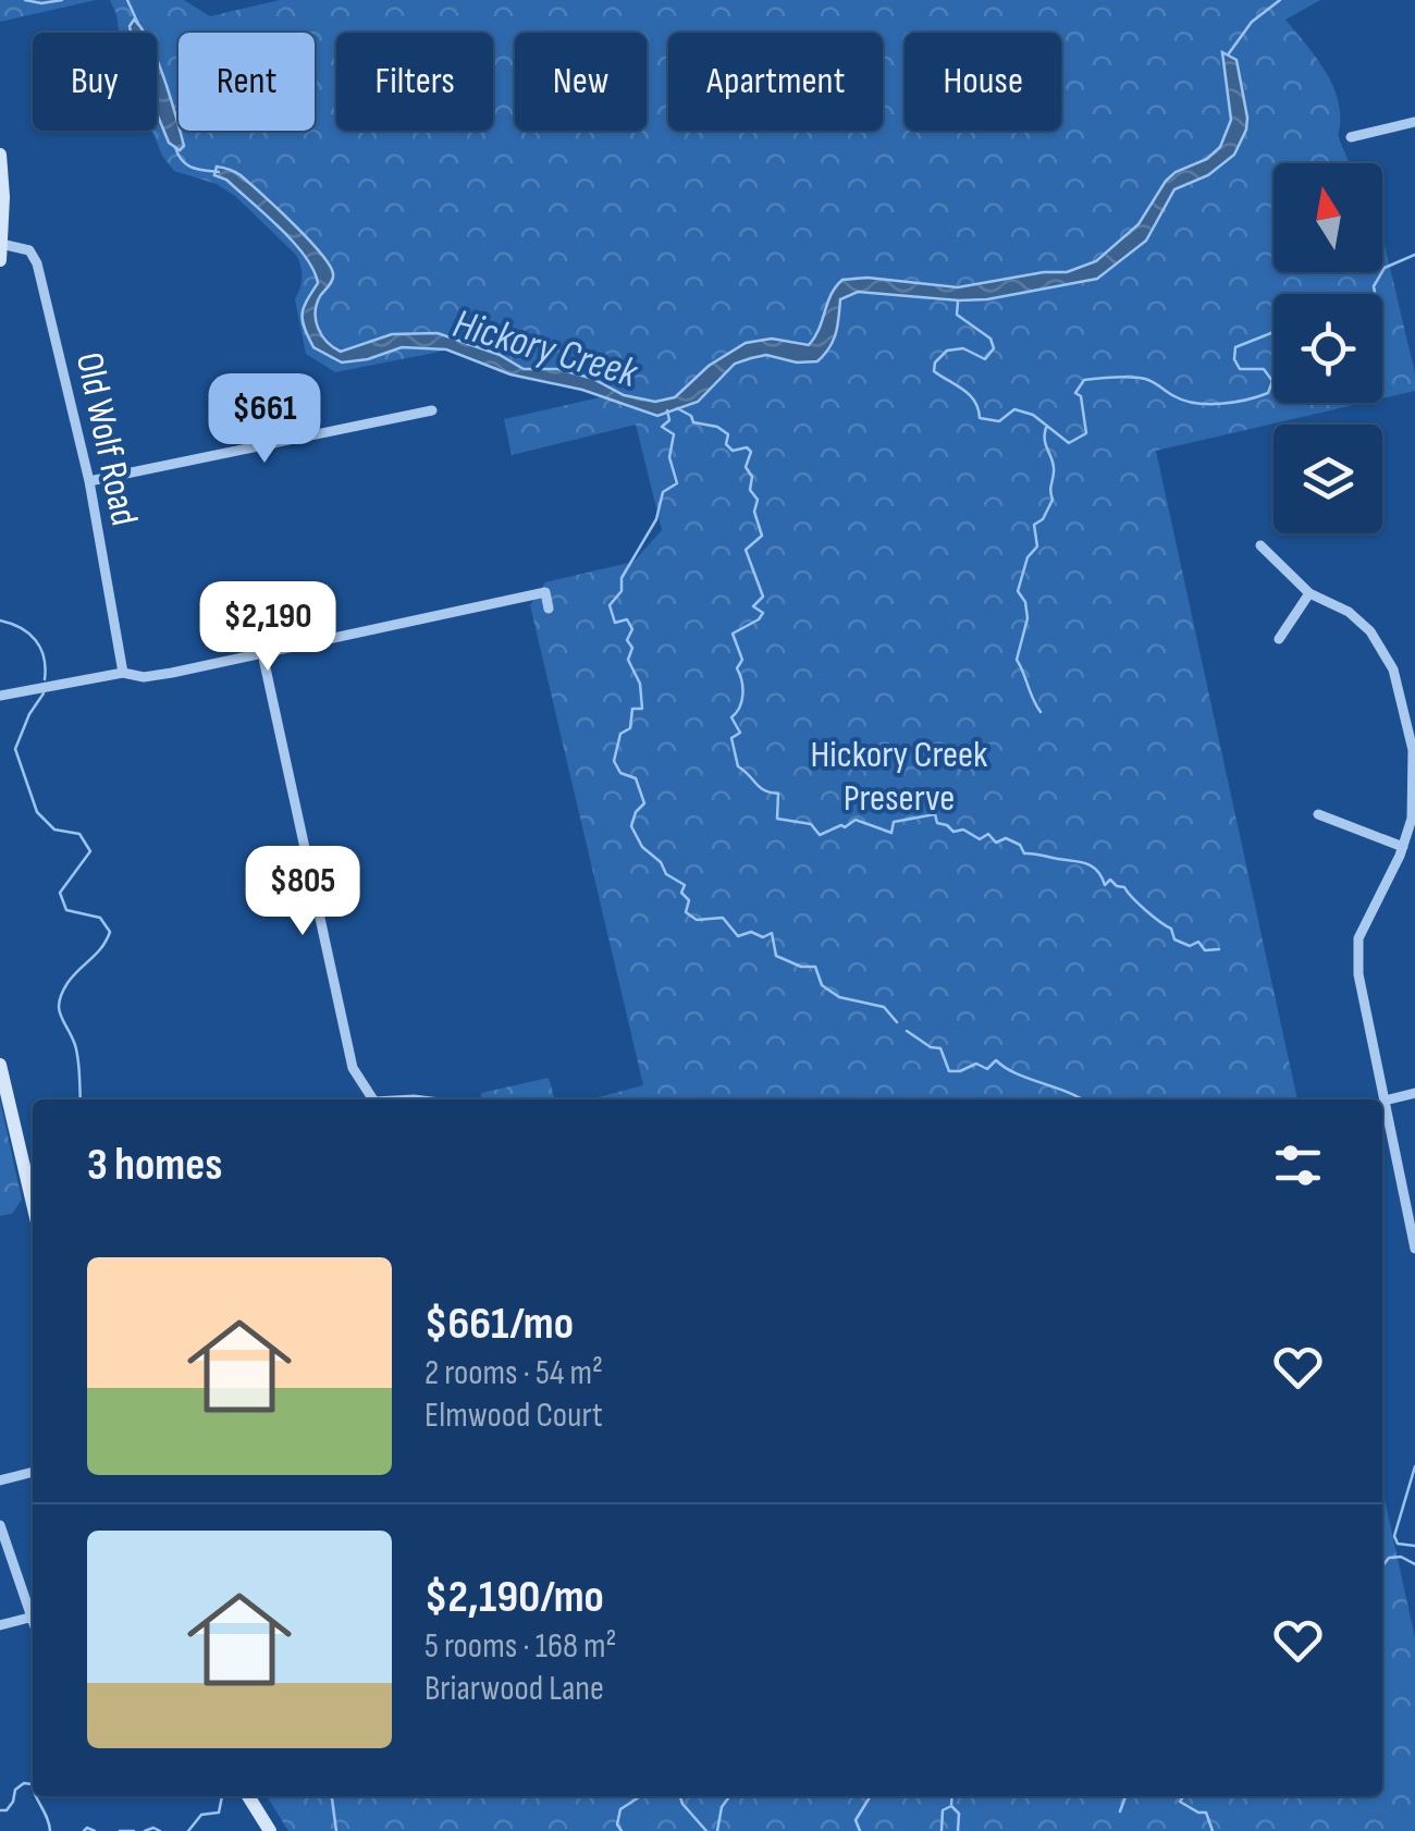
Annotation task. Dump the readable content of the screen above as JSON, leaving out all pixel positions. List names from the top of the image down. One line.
{"streets":{"street":["Old Wolf Road"]},"water":["Hickory Creek"],"parks":["Hickory Creek Preserve"],"north":"top","page":{"chip":["Buy","Rent","Filters","New","Apartment","House"],"price":["$661","$2,190","$805"],"heading":"3 homes","list":[{"name":"$661/mo","note":"2 rooms · 54 m² · Elmwood Court"},{"name":"$2,190/mo","note":"5 rooms · 168 m² · Briarwood Lane"}]}}
